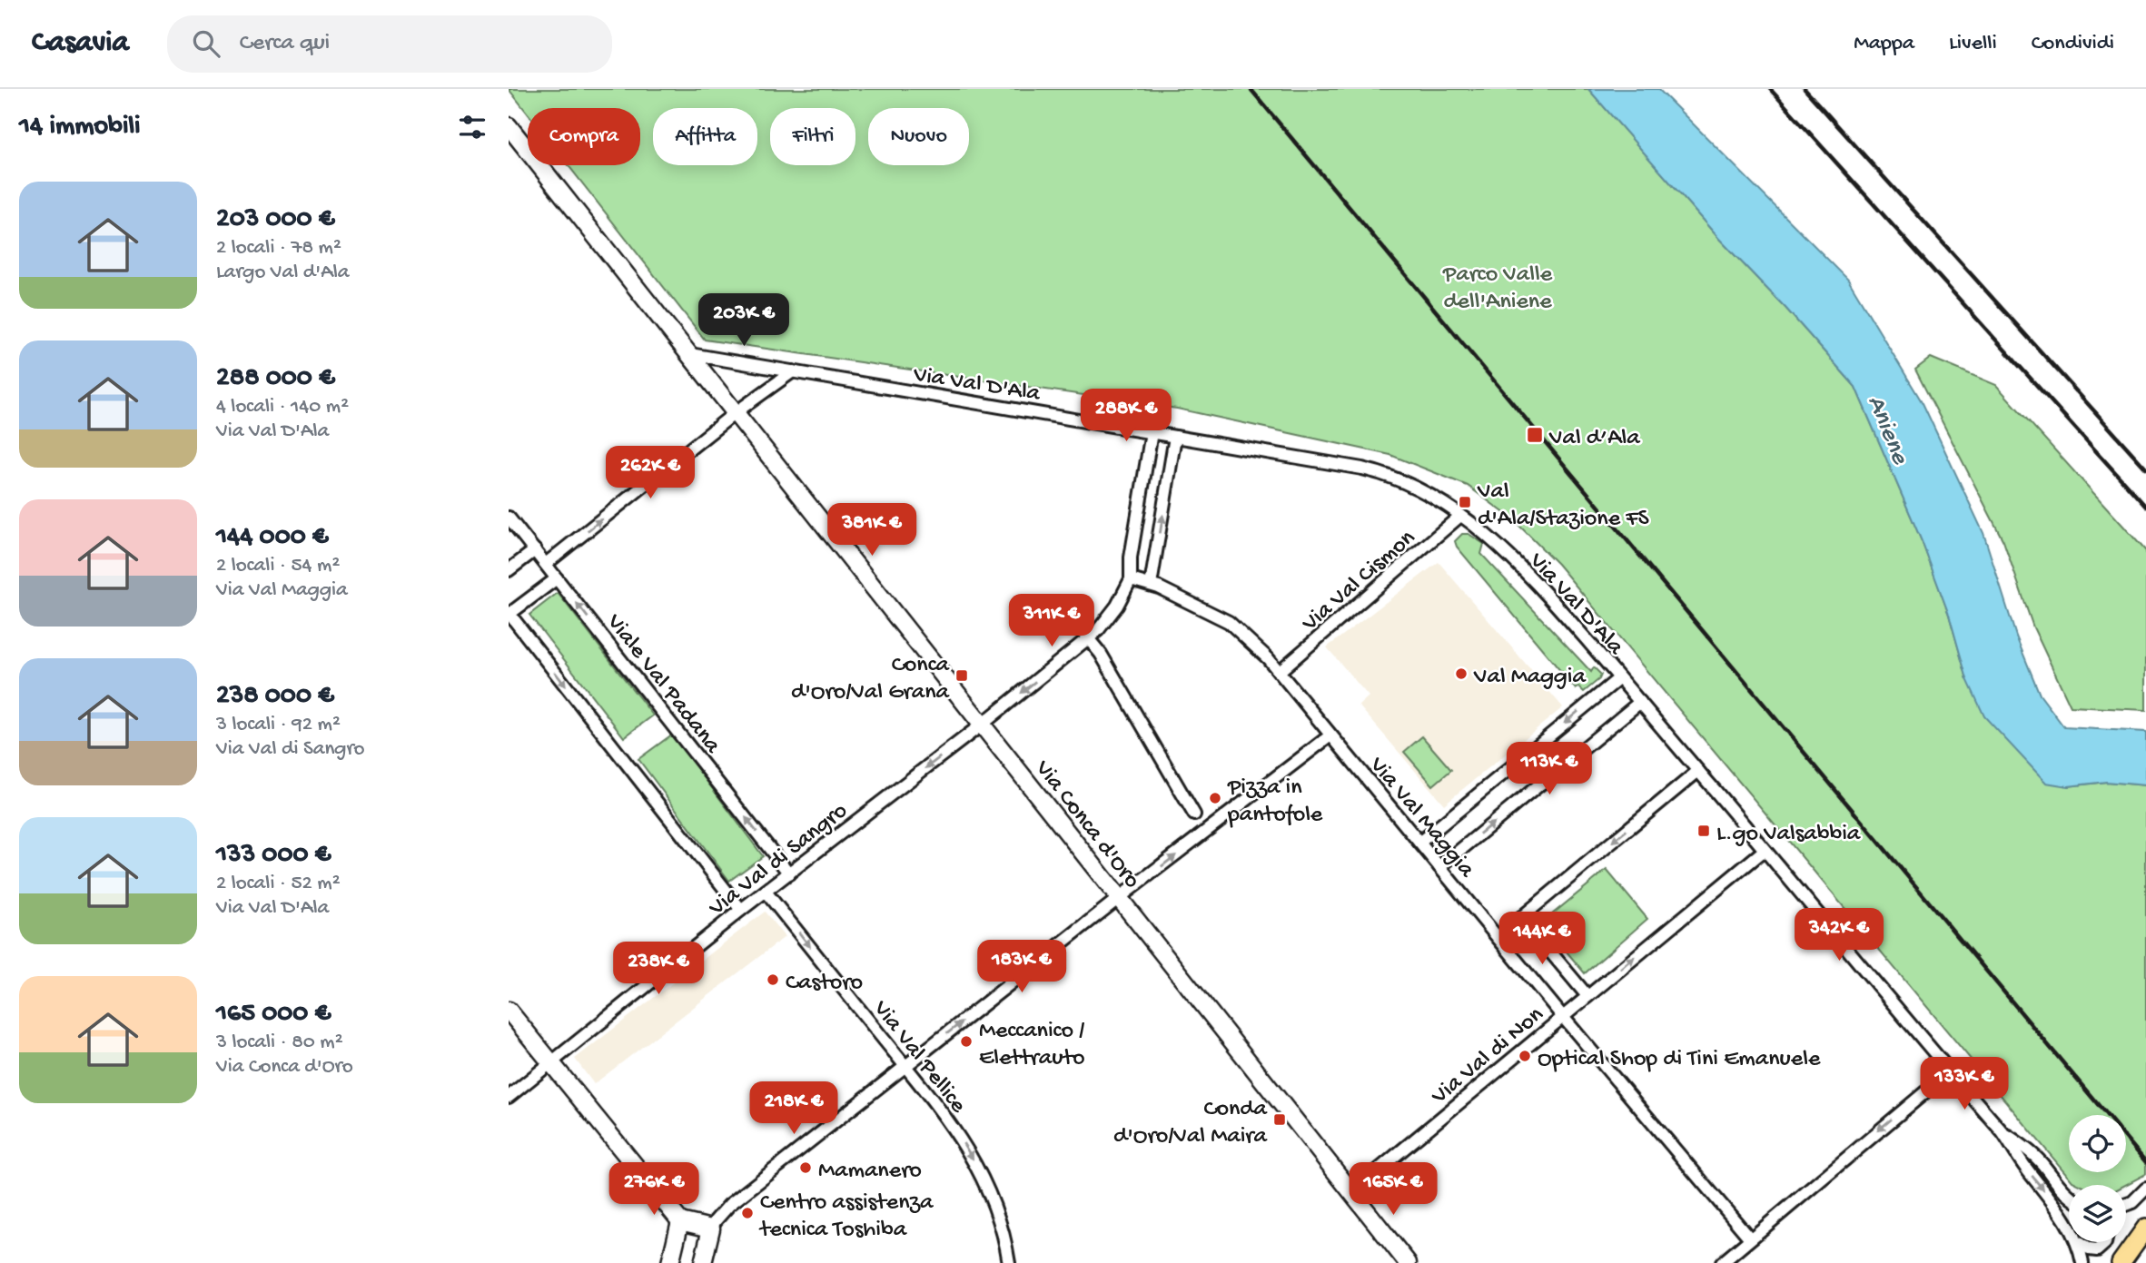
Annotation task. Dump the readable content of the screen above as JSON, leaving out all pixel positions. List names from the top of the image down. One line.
{"streets":{"street":["Via Val D'Ala","Via Val Cismon","Viale Val Padana","Via Val Maggia","Via Conca d'Oro","Via Val di Sangro","Via Val di Non","Via Val Pellice"]},"crossings":[["Via Val D'Ala","Via Val Cismon"],["Via Val D'Ala","Via Conca d'Oro"],["Via Val D'Ala","Via Val di Non"],["Via Val Cismon","Via Val Maggia"],["Viale Val Padana","Via Val di Sangro"],["Via Val Maggia","Via Val di Sangro"],["Via Val Maggia","Via Val di Non"],["Via Conca d'Oro","Via Val di Sangro"],["Via Conca d'Oro","Via Val di Non"],["Via Val di Sangro","Via Val Pellice"]],"one_way":["Via Val di Sangro","Via Val di Non","Via Val Pellice"],"water":["Aniene"],"parks":["Parco Valle dell'Aniene"],"places":{"transit":["Val d’Ala","Val d'Ala/Stazione FS","Conca d'Oro/Val Grana","L.go Valsabbia","Conda d'Oro/Val Maira"],"other":["Val Maggia","Pizza in pantofole","Castoro","Meccanico / Elettrauto","Optical Shop di Tini Emanuele","Mamanero","Centro assistenza tecnica Toshiba"]},"page":{"header":"Casavia","search":"Cerca qui","nav":["Mappa","Livelli","Condividi"],"heading":"14 immobili","chip":["Compra","Affitta","Filtri","Nuovo"],"list":[{"name":"203 000 €","note":"2 locali · 78 m² · Largo Val d'Ala"},{"name":"288 000 €","note":"4 locali · 140 m² · Via Val D'Ala"},{"name":"144 000 €","note":"2 locali · 54 m² · Via Val Maggia"},{"name":"238 000 €","note":"3 locali · 92 m² · Via Val di Sangro"},{"name":"133 000 €","note":"2 locali · 52 m² · Via Val D'Ala"},{"name":"165 000 €","note":"3 locali · 80 m² · Via Conca d'Oro"}],"price":["203K €","288K €","262K €","381K €","311K €","113K €","342K €","144K €","183K €","238K €","133K €","218K €","276K €","165K €"]}}
